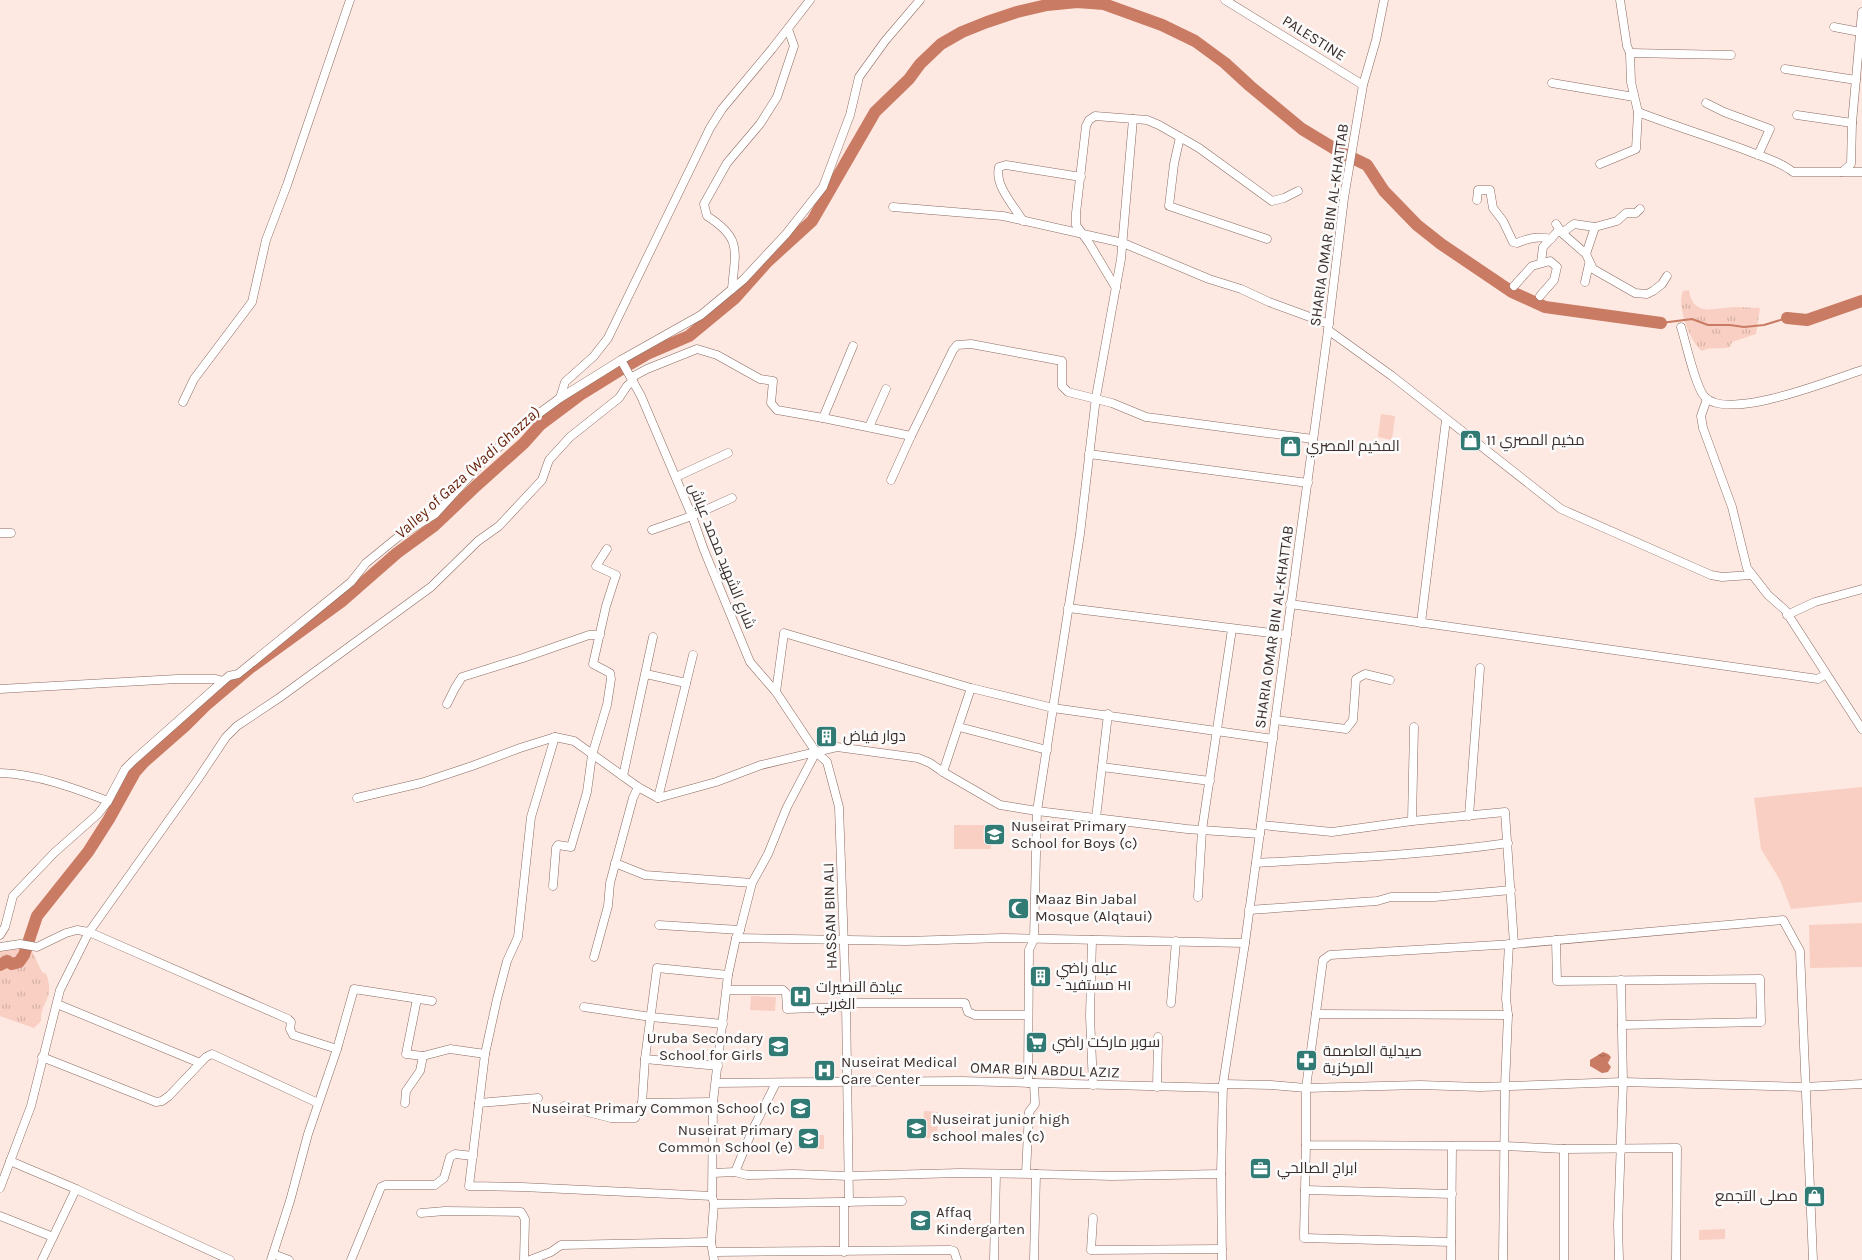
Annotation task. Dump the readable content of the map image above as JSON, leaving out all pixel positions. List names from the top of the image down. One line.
{"streets":{"street":["PALESTINE","SHARIA OMAR BIN AL-KHATTAB","شارع الشهيد محمد عياش","HASSAN BIN ALI","OMAR BIN ABDUL AZIZ"]},"crossings":[["PALESTINE","SHARIA OMAR BIN AL-KHATTAB"],["SHARIA OMAR BIN AL-KHATTAB","OMAR BIN ABDUL AZIZ"],["شارع الشهيد محمد عياش","HASSAN BIN ALI"],["HASSAN BIN ALI","OMAR BIN ABDUL AZIZ"]],"water":["Valley of Gaza (Wadi Ghazza)"],"places":{"shop":["مخيم المصري 11","المخيم المصري","مصلى التجمع"],"building":["دوار فياض","عبله راضي - مستفيد HI"],"school or university":["Nuseirat Primary School for Boys (c)","Uruba Secondary School for Girls","Nuseirat Primary Common School (c)","Nuseirat junior high school males (c)","Nuseirat Primary Common School (e)","Affaq Kindergarten"],"mosque":["Maaz Bin Jabal Mosque (Alqtaui)"],"hospital":["عيادة النصيرات الغربي","Nuseirat Medical Care Center"],"supermarket":["سوبر ماركت راضي"],"pharmacy":["صيدلية العاصمة المركزية"],"office":["ابراج الصالحي"]}}
